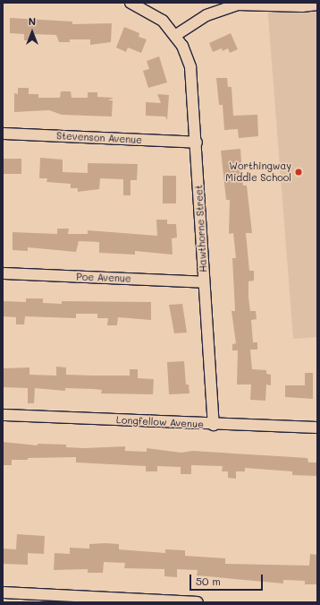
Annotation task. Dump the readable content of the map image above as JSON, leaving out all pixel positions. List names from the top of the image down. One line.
{"streets":{"street":["Stevenson Avenue","Hawthorne Street","Poe Avenue","Longfellow Avenue"]},"crossings":[["Stevenson Avenue","Hawthorne Street"],["Hawthorne Street","Poe Avenue"],["Hawthorne Street","Longfellow Avenue"]],"places":["Worthingway Middle School"],"scale_bar":"50 m","north":"top"}
